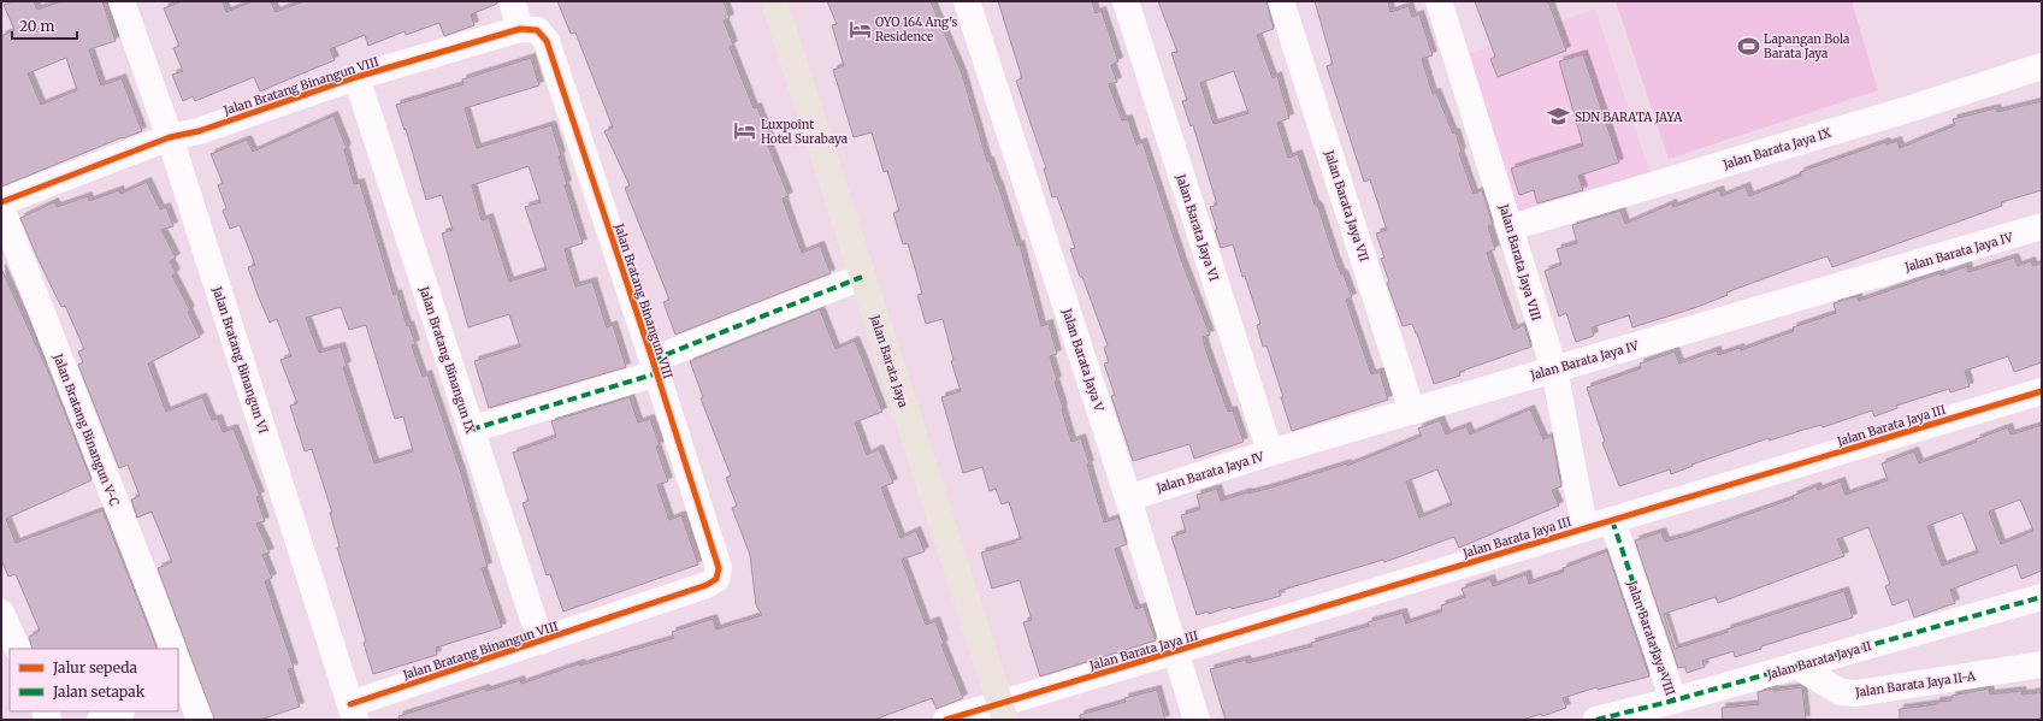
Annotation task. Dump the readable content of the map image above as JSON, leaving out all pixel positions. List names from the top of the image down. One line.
{"streets":{"main road":["Jalan Barata Jaya"],"street":["Jalan Bratang Binangun VIII","Jalan Barata Jaya IX","Jalan Barata Jaya VII","Jalan Barata Jaya VI","Jalan Barata Jaya IV","Jalan Barata Jaya VIII","Jalan Bratang Binangun VI","Jalan Bratang Binangun IX","Jalan Barata Jaya V","Jalan Barata Jaya III","Jalan Bratang Binangun V-C","Jalan Barata Jaya II","Jalan Barata Jaya II-A"]},"crossings":[["Jalan Bratang Binangun VIII","Jalan Bratang Binangun VI"],["Jalan Bratang Binangun VIII","Jalan Bratang Binangun IX"],["Jalan Barata Jaya IX","Jalan Barata Jaya VIII"],["Jalan Barata Jaya VII","Jalan Barata Jaya IV"],["Jalan Barata Jaya VI","Jalan Barata Jaya IV"],["Jalan Barata Jaya IV","Jalan Barata Jaya VIII"],["Jalan Barata Jaya IV","Jalan Barata Jaya V"],["Jalan Barata Jaya VIII","Jalan Barata Jaya III"],["Jalan Barata Jaya VIII","Jalan Barata Jaya II"],["Jalan Barata Jaya V","Jalan Barata Jaya III"],["Jalan Barata Jaya","Jalan Barata Jaya III"],["Jalan Barata Jaya II","Jalan Barata Jaya II-A"]],"places":{"hotel":["OYO 164 Ang's Residence","Luxpoint Hotel Surabaya"],"sports":["Lapangan Bola Barata Jaya"],"school or university":["SDN BARATA JAYA"]},"legend":["Jalur sepeda","Jalan setapak"],"scale_bar":"20 m"}
